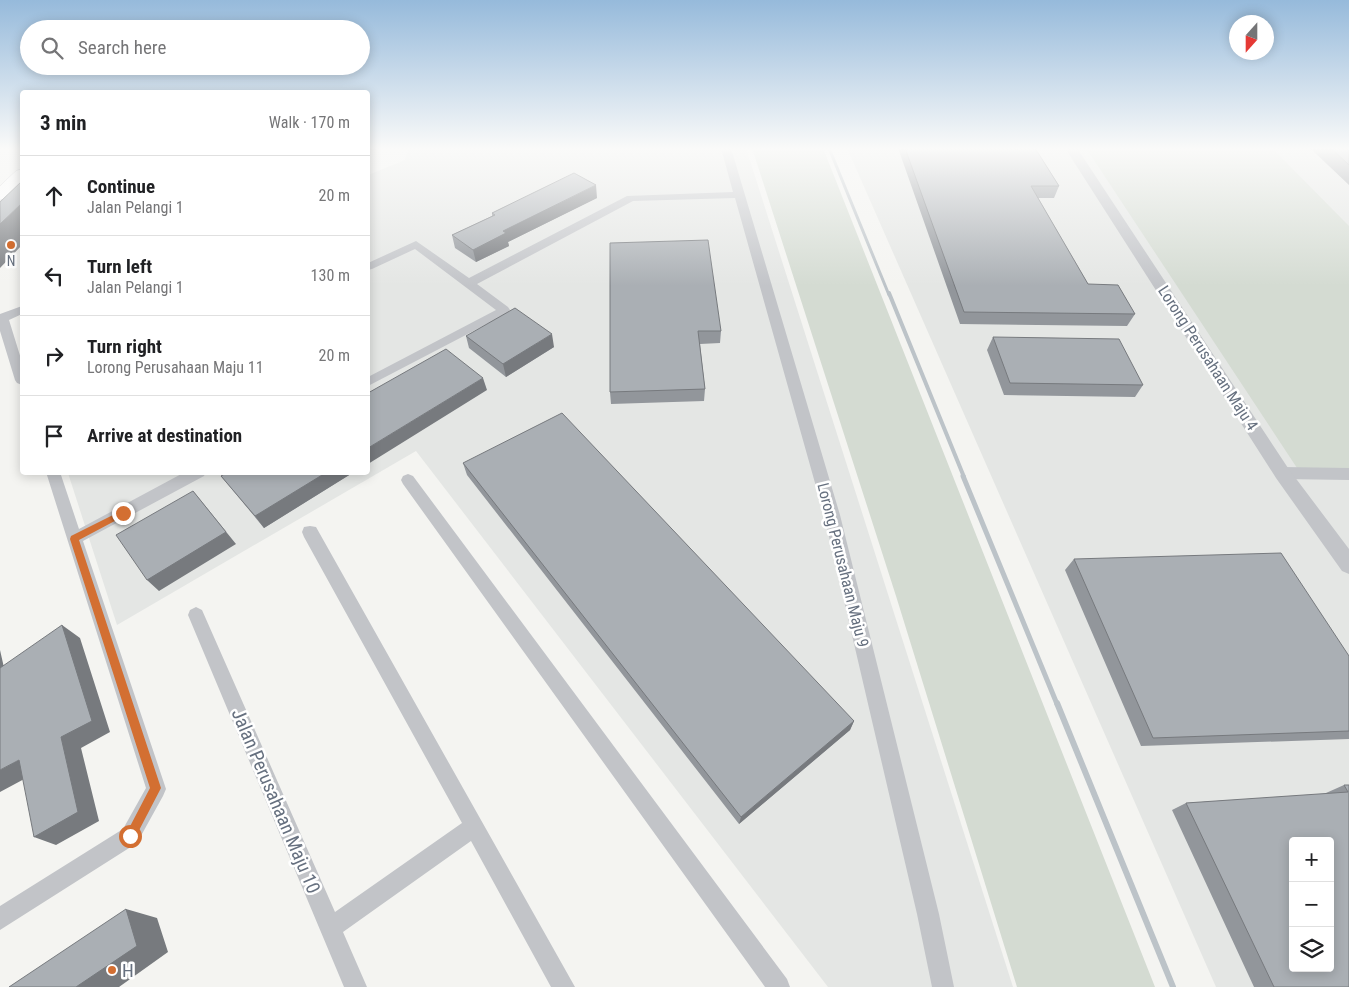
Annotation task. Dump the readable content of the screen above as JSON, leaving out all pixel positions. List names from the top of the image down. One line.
{"streets":{"street":["Lorong Perusahaan Maju 4","Lorong Perusahaan Maju 9","Jalan Perusahaan Maju 10"]},"places":["N","H"],"north":"bottom","page":{"search":"Search here","heading":["3 min","Walk · 170 m"],"list":[["Continue","Jalan Pelangi 1","20 m"],["Turn left","Jalan Pelangi 1","130 m"],["Turn right","Lorong Perusahaan Maju 11","20 m"],"Arrive at destination"],"map_buttons":["+","−"]}}
